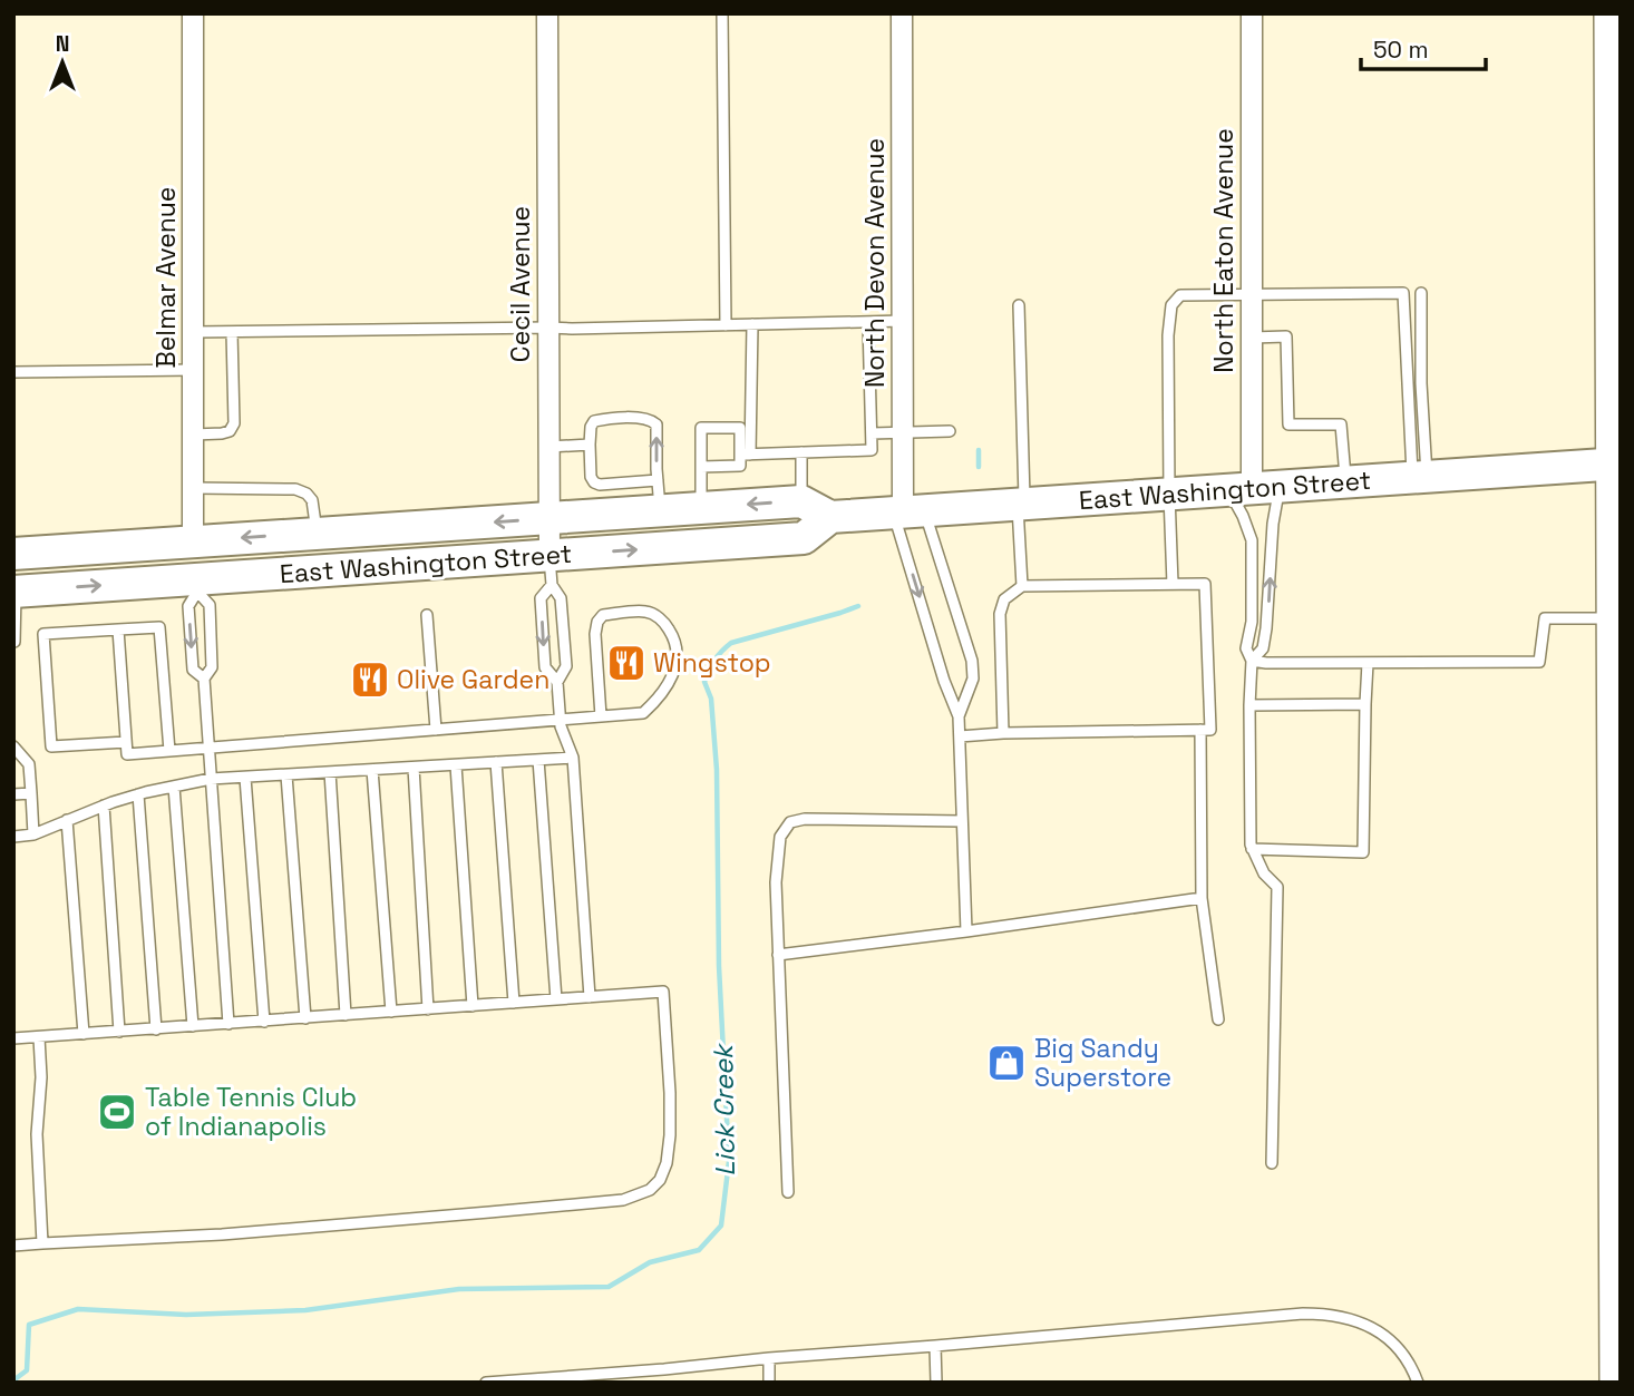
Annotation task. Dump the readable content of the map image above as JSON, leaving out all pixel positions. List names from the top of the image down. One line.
{"streets":{"main road":["East Washington Street"],"street":["North Eaton Avenue","North Devon Avenue","Belmar Avenue","Cecil Avenue"]},"crossings":[["North Eaton Avenue","East Washington Street"],["North Devon Avenue","East Washington Street"],["Belmar Avenue","East Washington Street"],["Cecil Avenue","East Washington Street"]],"water":["Lick Creek"],"places":{"restaurant":["Wingstop","Olive Garden"],"shop":["Big Sandy Superstore"],"sports":["Table Tennis Club of Indianapolis"]},"scale_bar":"50 m","north":"top"}
